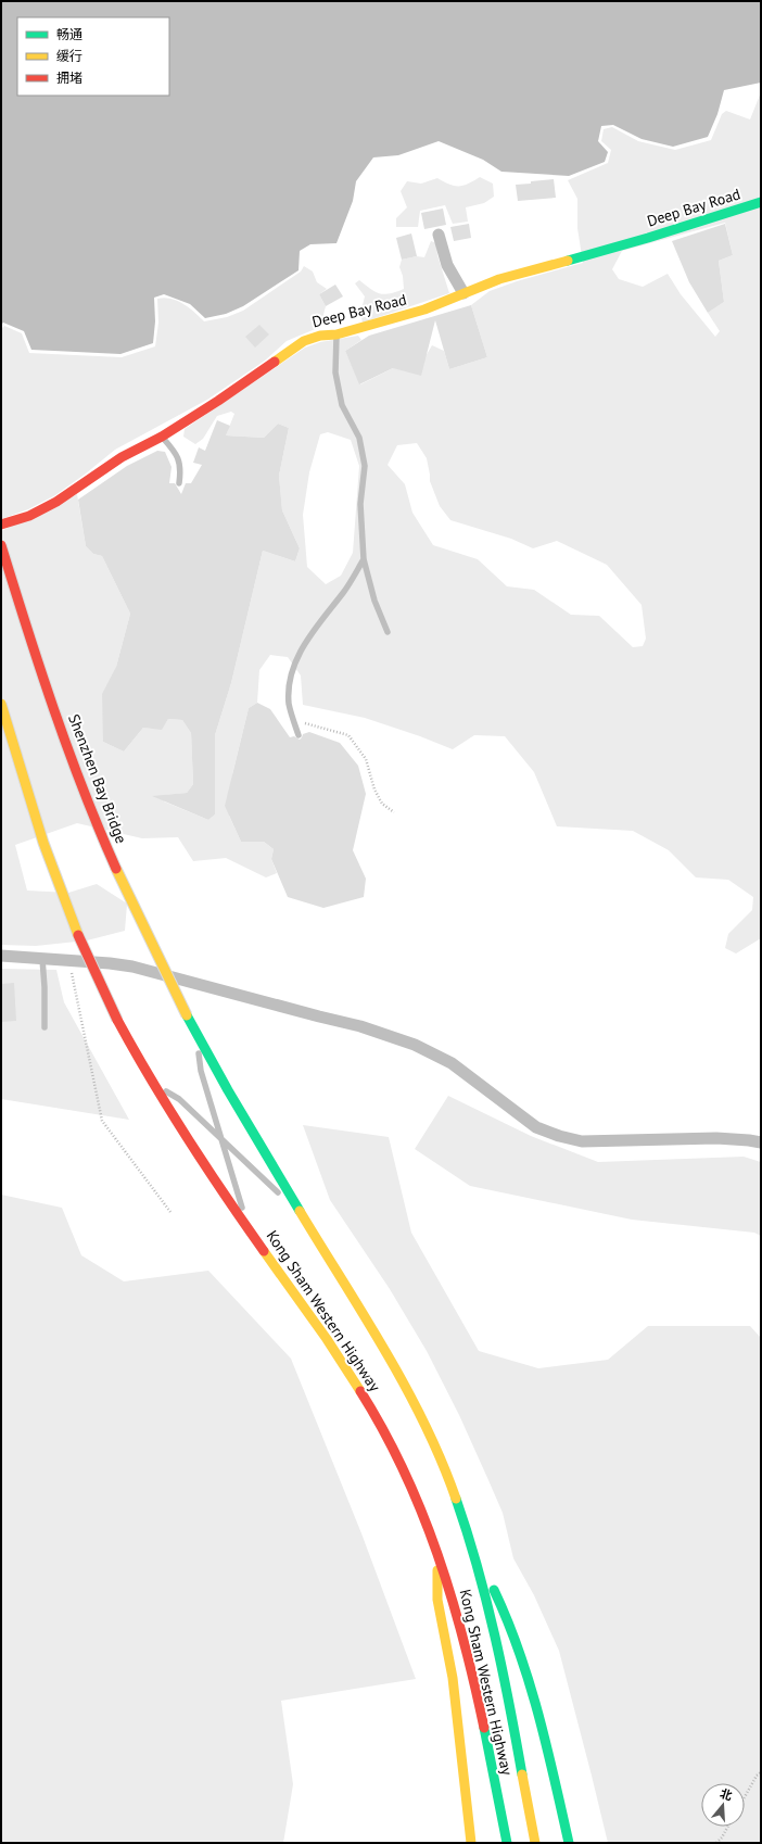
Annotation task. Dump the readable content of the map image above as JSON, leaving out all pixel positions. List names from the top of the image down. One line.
{"streets":{"main road":["Deep Bay Road","Shenzhen Bay Bridge","Kong Sham Western Highway"]},"crossings":[["Shenzhen Bay Bridge","Kong Sham Western Highway"]],"legend":["畅通","缓行","拥堵"],"north":"top"}
